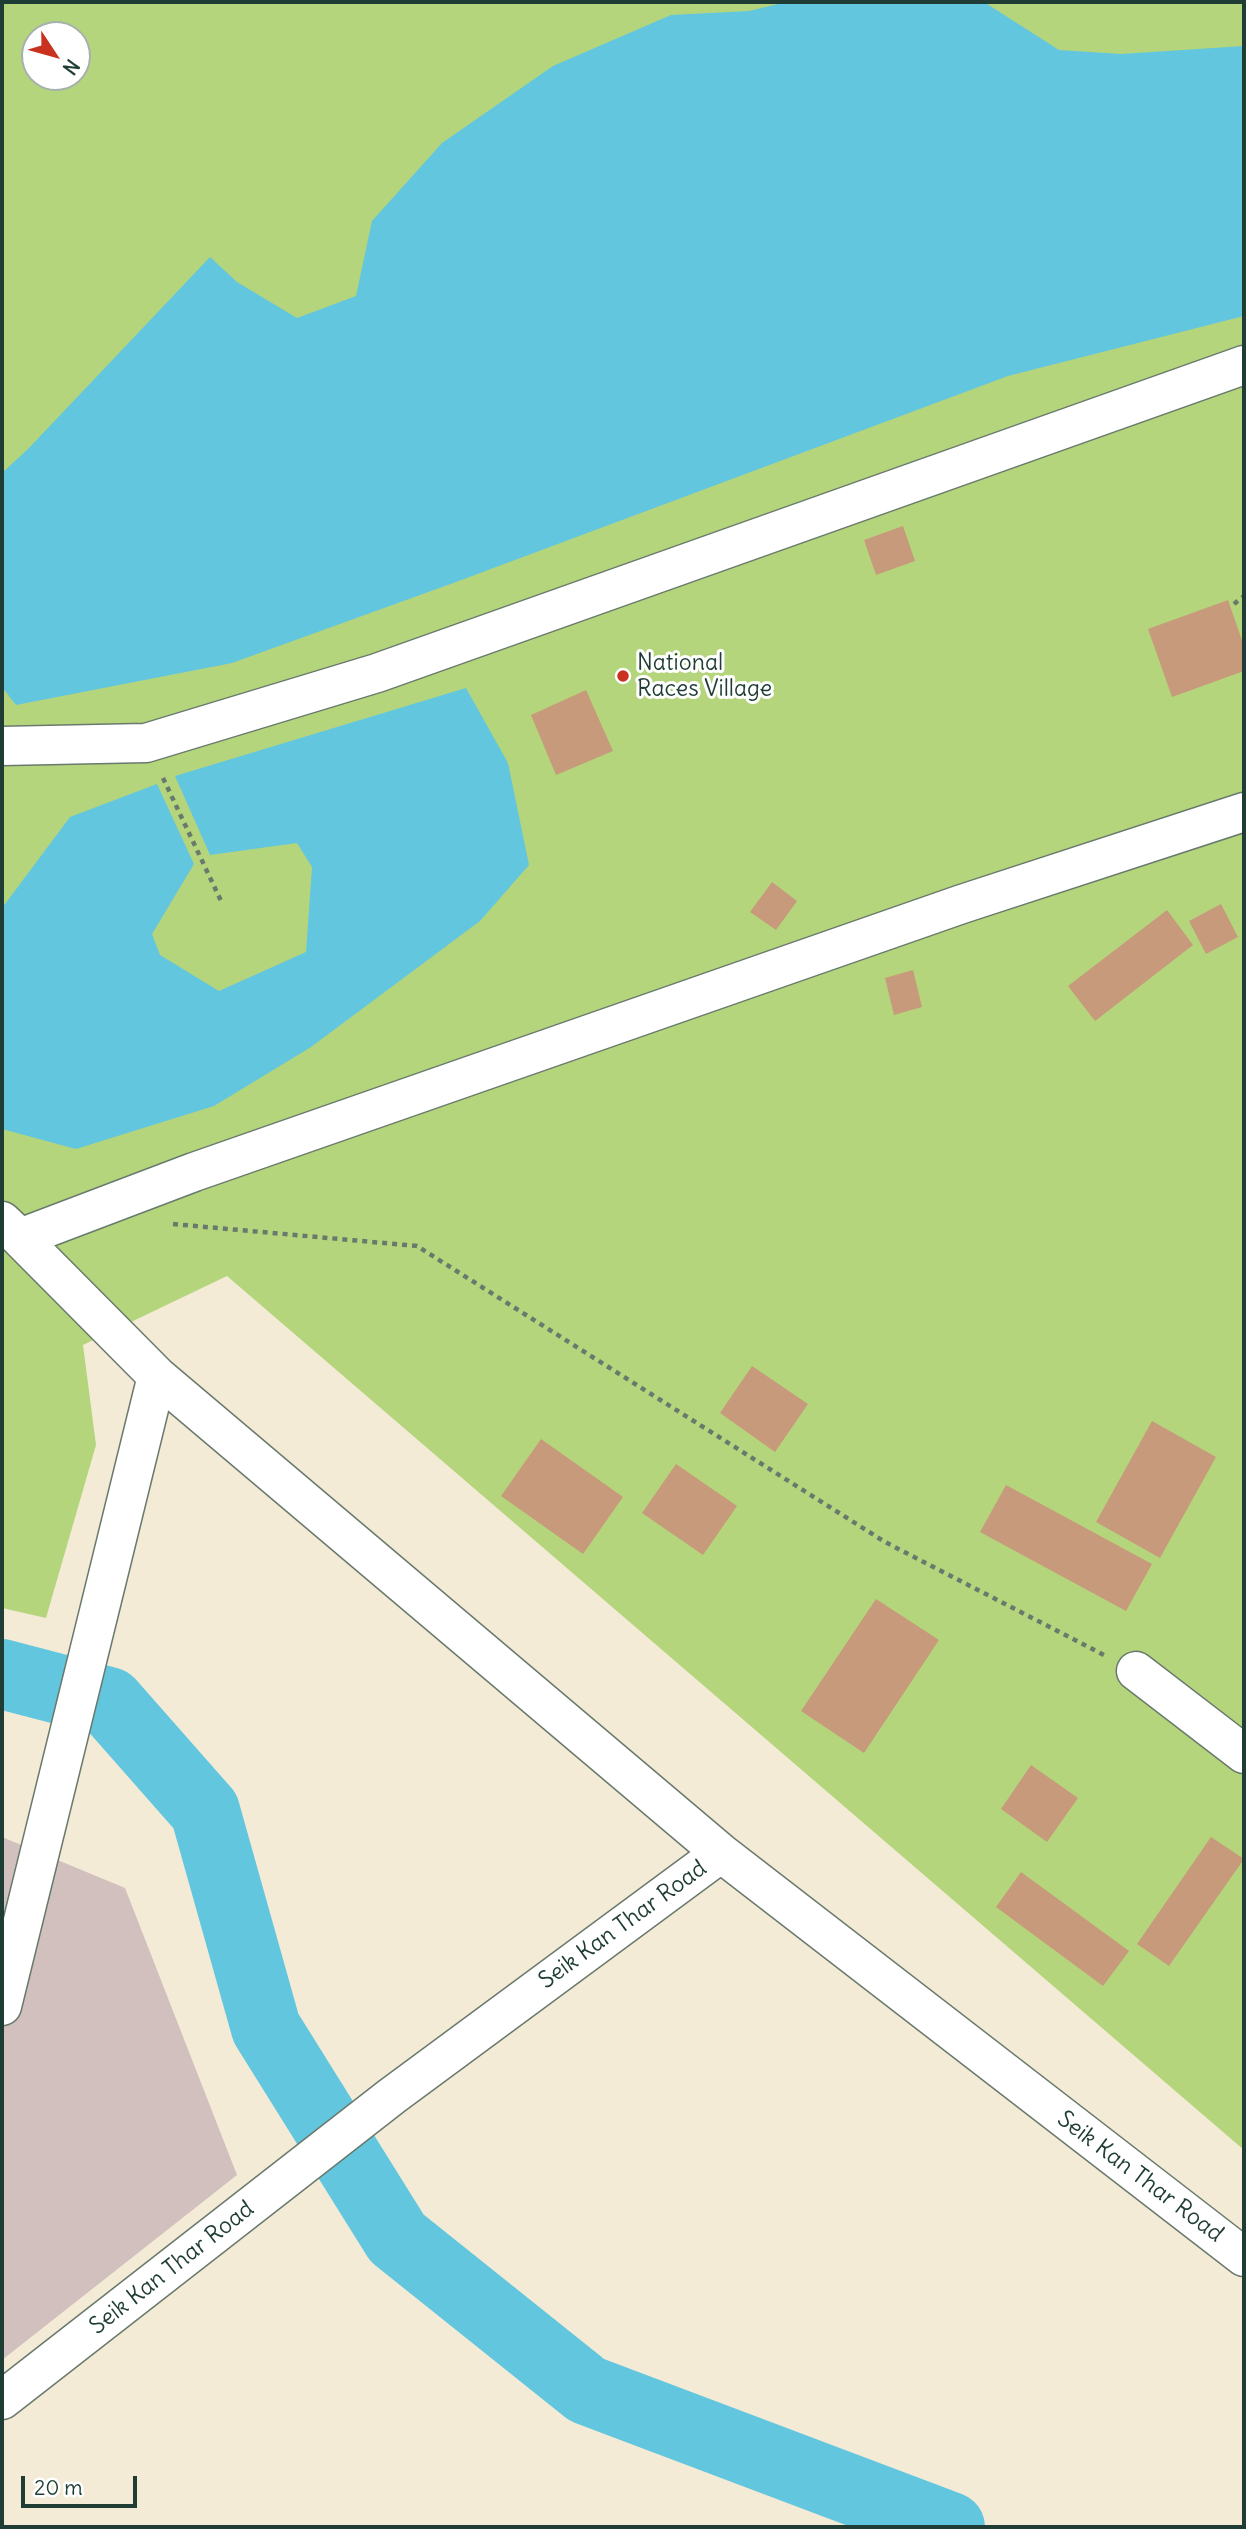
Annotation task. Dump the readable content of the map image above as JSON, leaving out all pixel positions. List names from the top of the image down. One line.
{"streets":{"street":["Seik Kan Thar Road"]},"places":["National Races Village"],"scale_bar":"20 m","north":"bottom right"}
